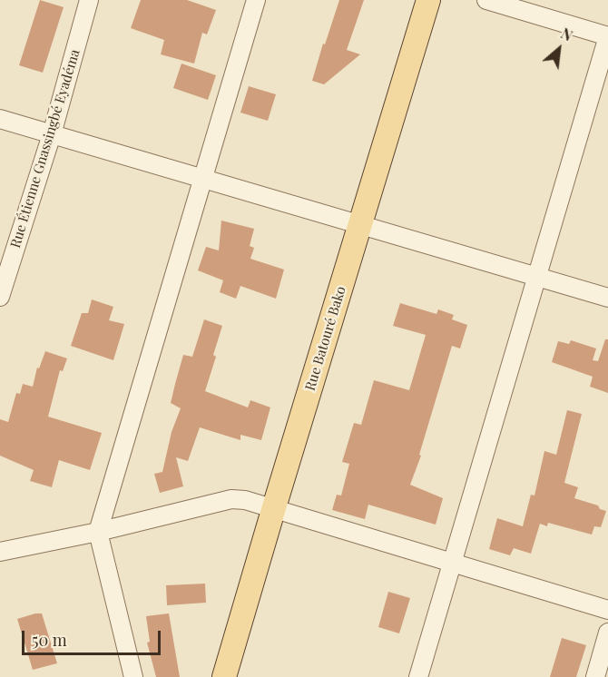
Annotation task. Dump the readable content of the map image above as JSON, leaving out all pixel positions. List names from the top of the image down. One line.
{"streets":{"main road":["Rue Batouré Bako"],"street":["Rue Étienne Gnassingbé Eyadéma"]},"scale_bar":"50 m","north":"top right"}
